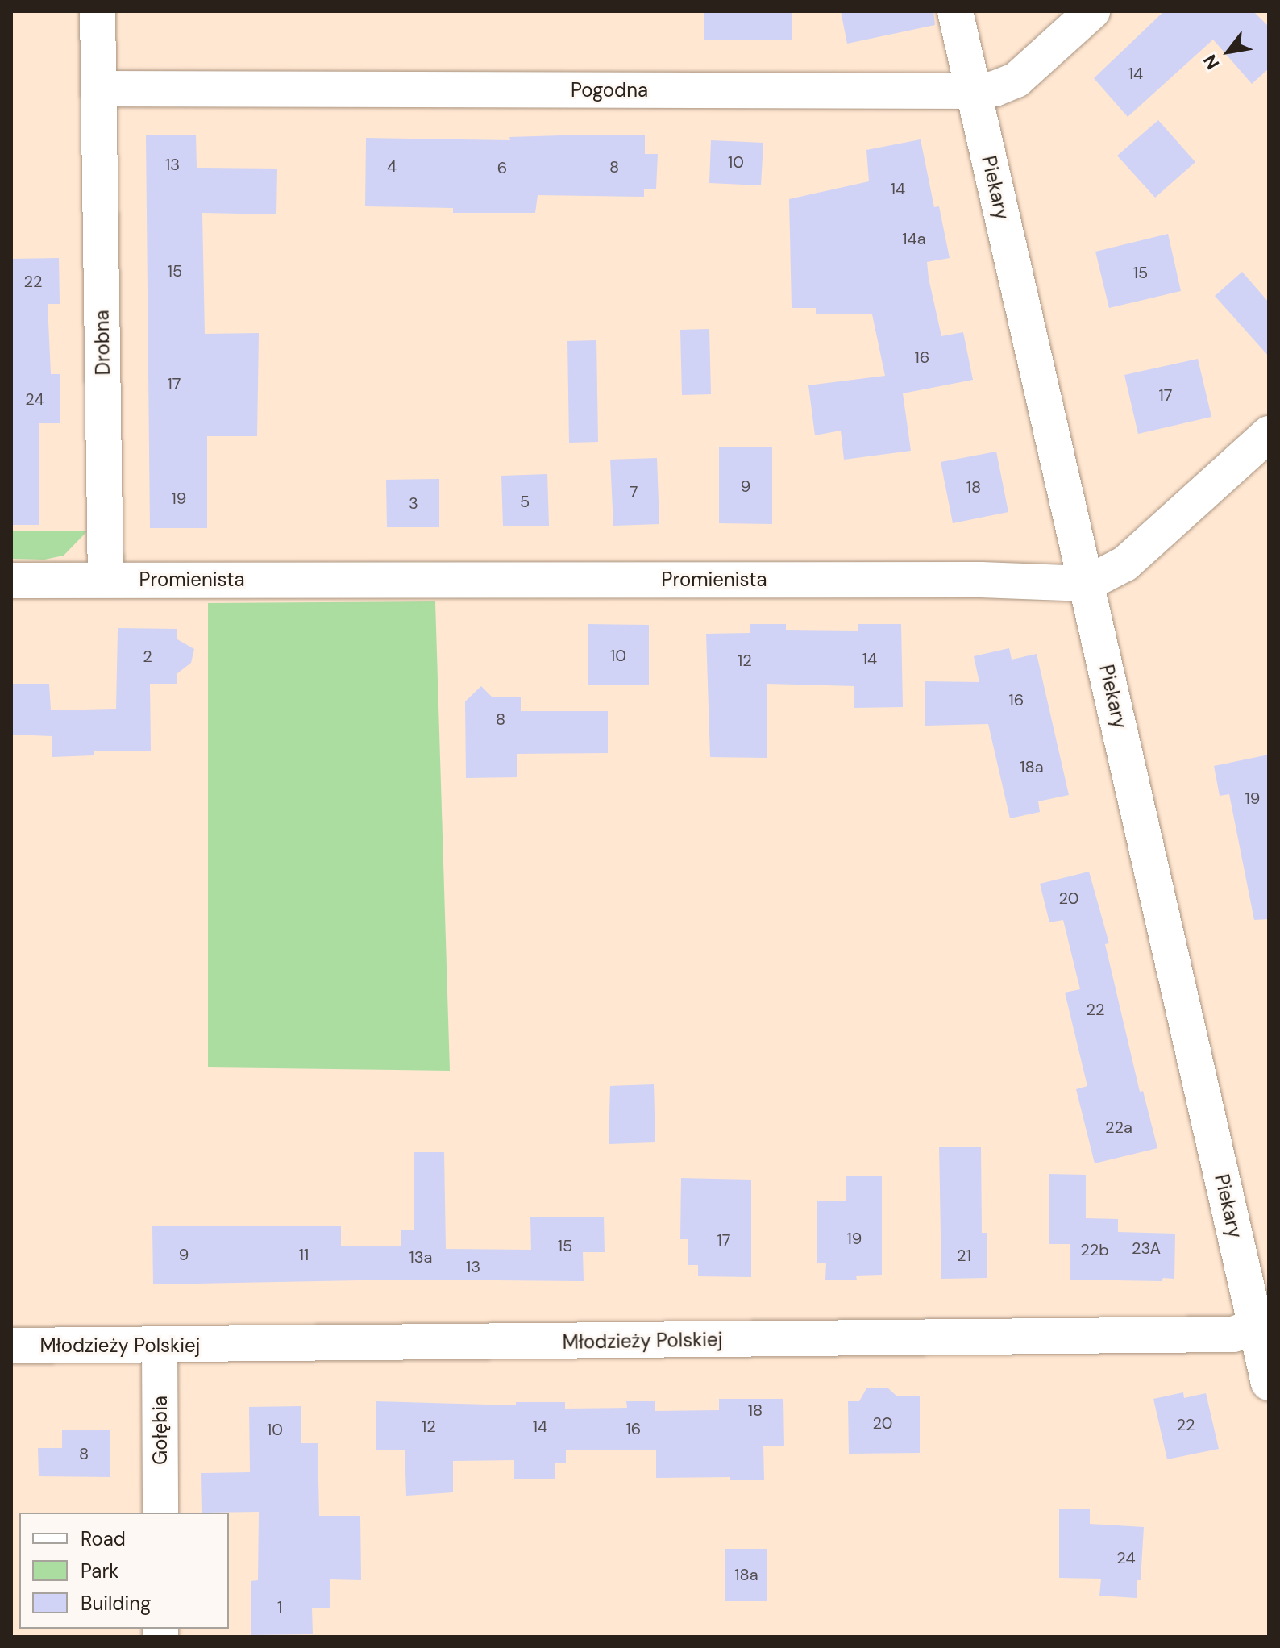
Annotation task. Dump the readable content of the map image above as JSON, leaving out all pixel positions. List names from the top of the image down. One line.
{"streets":{"street":["Pogodna","Piekary","Drobna","Promienista","Młodzieży Polskiej","Gołębia"]},"crossings":[["Pogodna","Piekary"],["Pogodna","Drobna"],["Piekary","Promienista"],["Piekary","Młodzieży Polskiej"],["Drobna","Promienista"],["Młodzieży Polskiej","Gołębia"]],"house_numbers":["14","10","13","4","8","6","14","14a","15","15","22","16","17","17","24","9","18","7","19","5","3","10","2","14","12","16","8","18a","19","20","22","22a","19","17","15","23A","22b","9","11","21","13a","13","18","20","22","12","14","16","10","8","24","18a","1"],"legend":["Road","Park","Building"],"north":"bottom left"}
